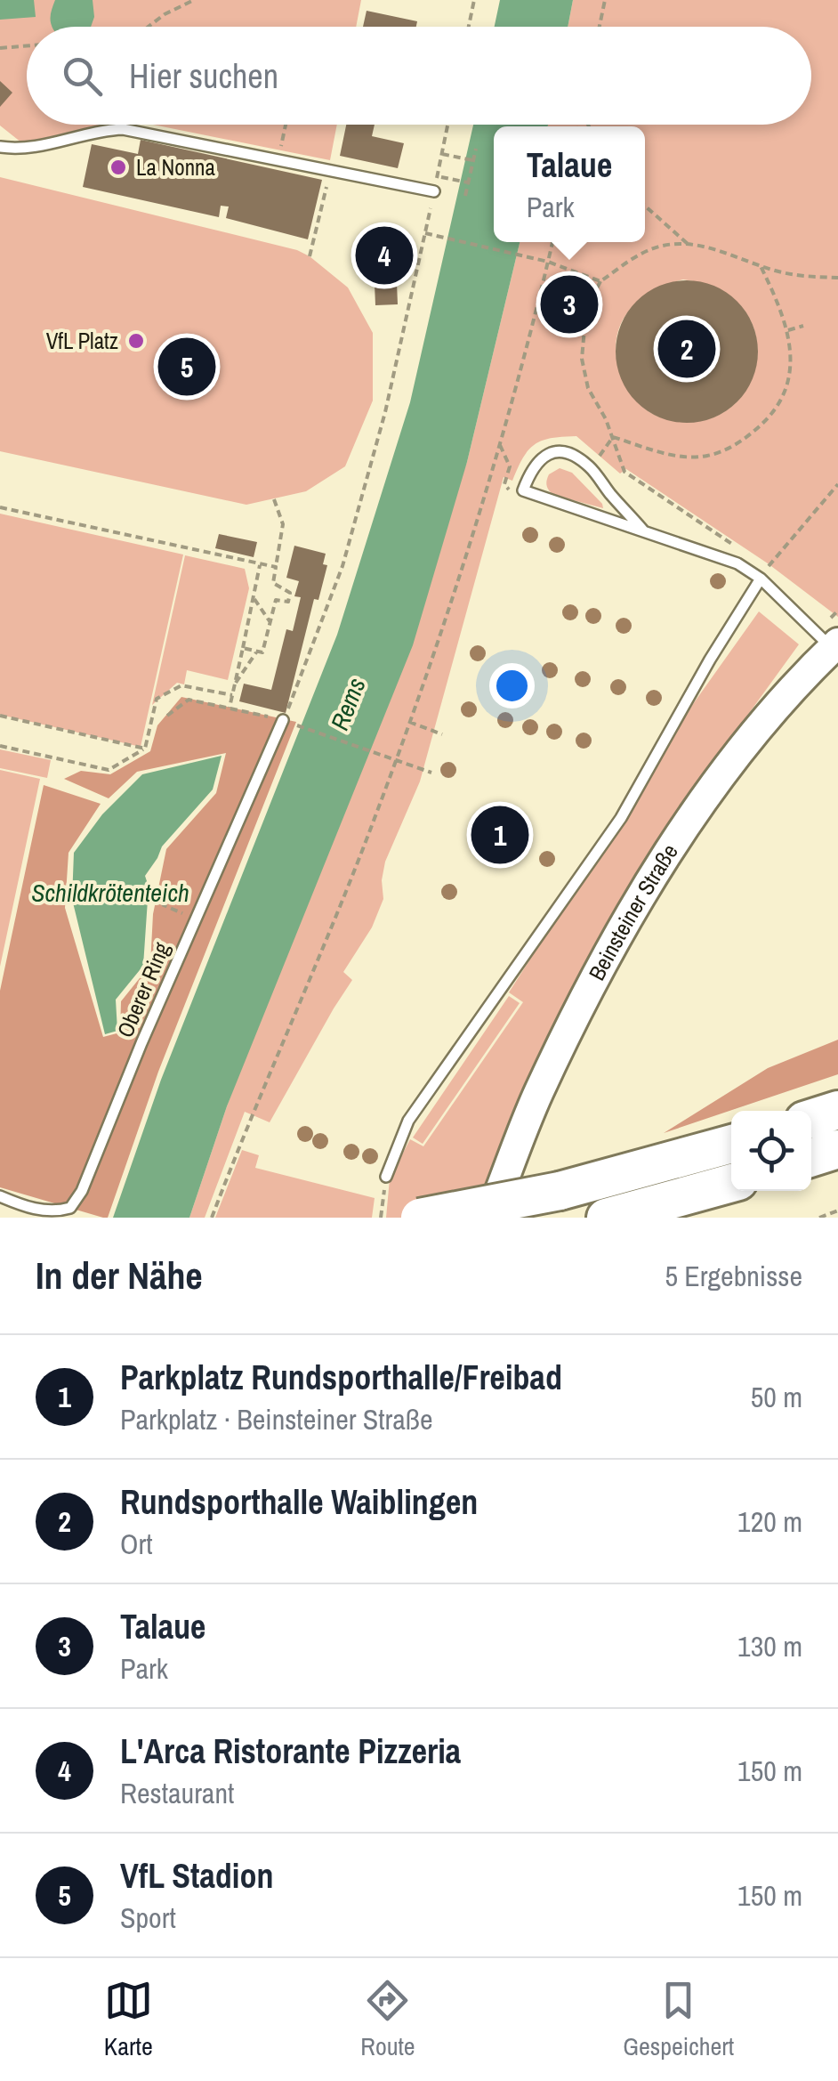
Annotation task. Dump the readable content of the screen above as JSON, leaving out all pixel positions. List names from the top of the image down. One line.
{"streets":{"street":["Beinsteiner Straße"],"lane":["Oberer Ring"]},"water":["Rems","Schildkrötenteich"],"places":["La Nonna","VfL Platz"],"page":{"search":"Hier suchen","popup":["Talaue","Park"],"pins":["4","3","2","5","1"],"heading":["In der Nähe","5 Ergebnisse"],"list":[{"mark":"1","name":"Parkplatz Rundsporthalle/Freibad","note":"Parkplatz · Beinsteiner Straße","value":"50 m"},{"mark":"2","name":"Rundsporthalle Waiblingen","note":"Ort","value":"120 m"},{"mark":"3","name":"Talaue","note":"Park","value":"130 m"},{"mark":"4","name":"L'Arca Ristorante Pizzeria","note":"Restaurant","value":"150 m"},{"mark":"5","name":"VfL Stadion","note":"Sport","value":"150 m"}],"nav":["Karte","Route","Gespeichert"]}}
